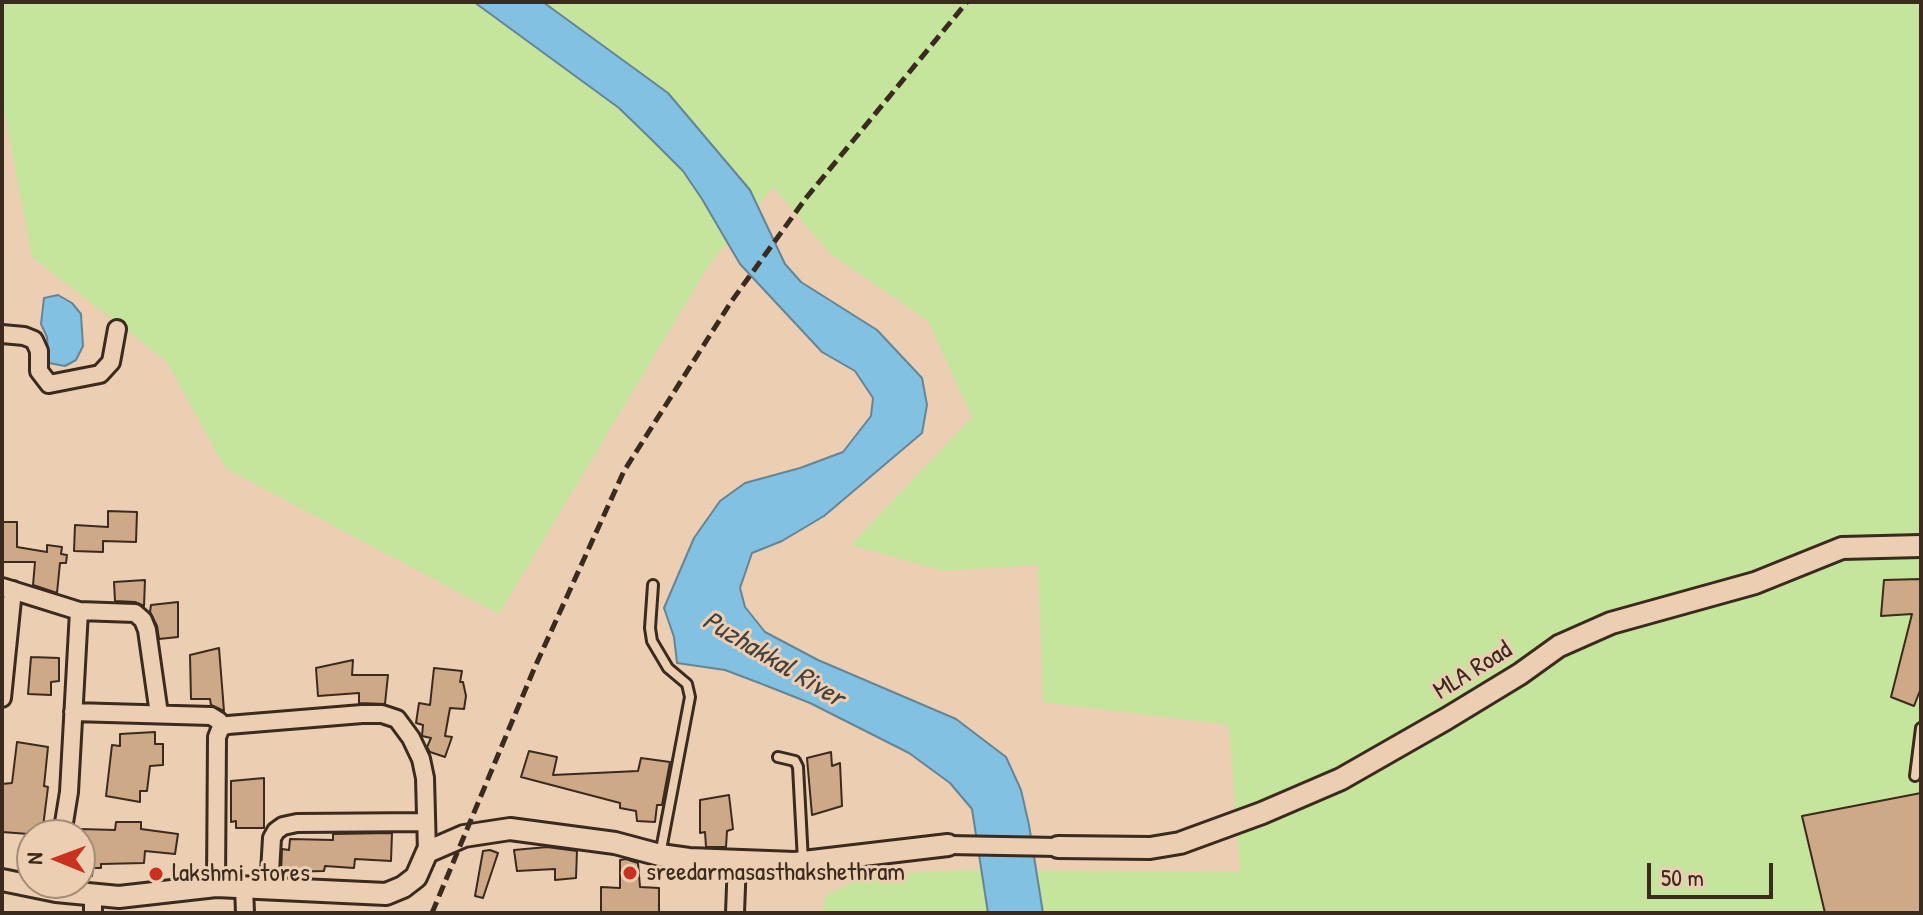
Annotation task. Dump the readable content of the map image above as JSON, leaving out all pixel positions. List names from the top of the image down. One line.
{"streets":{"street":["MLA Road"]},"water":["Puzhakkal River"],"places":["sreedarmasasthakshethram","lakshmi stores"],"scale_bar":"50 m","north":"left"}
